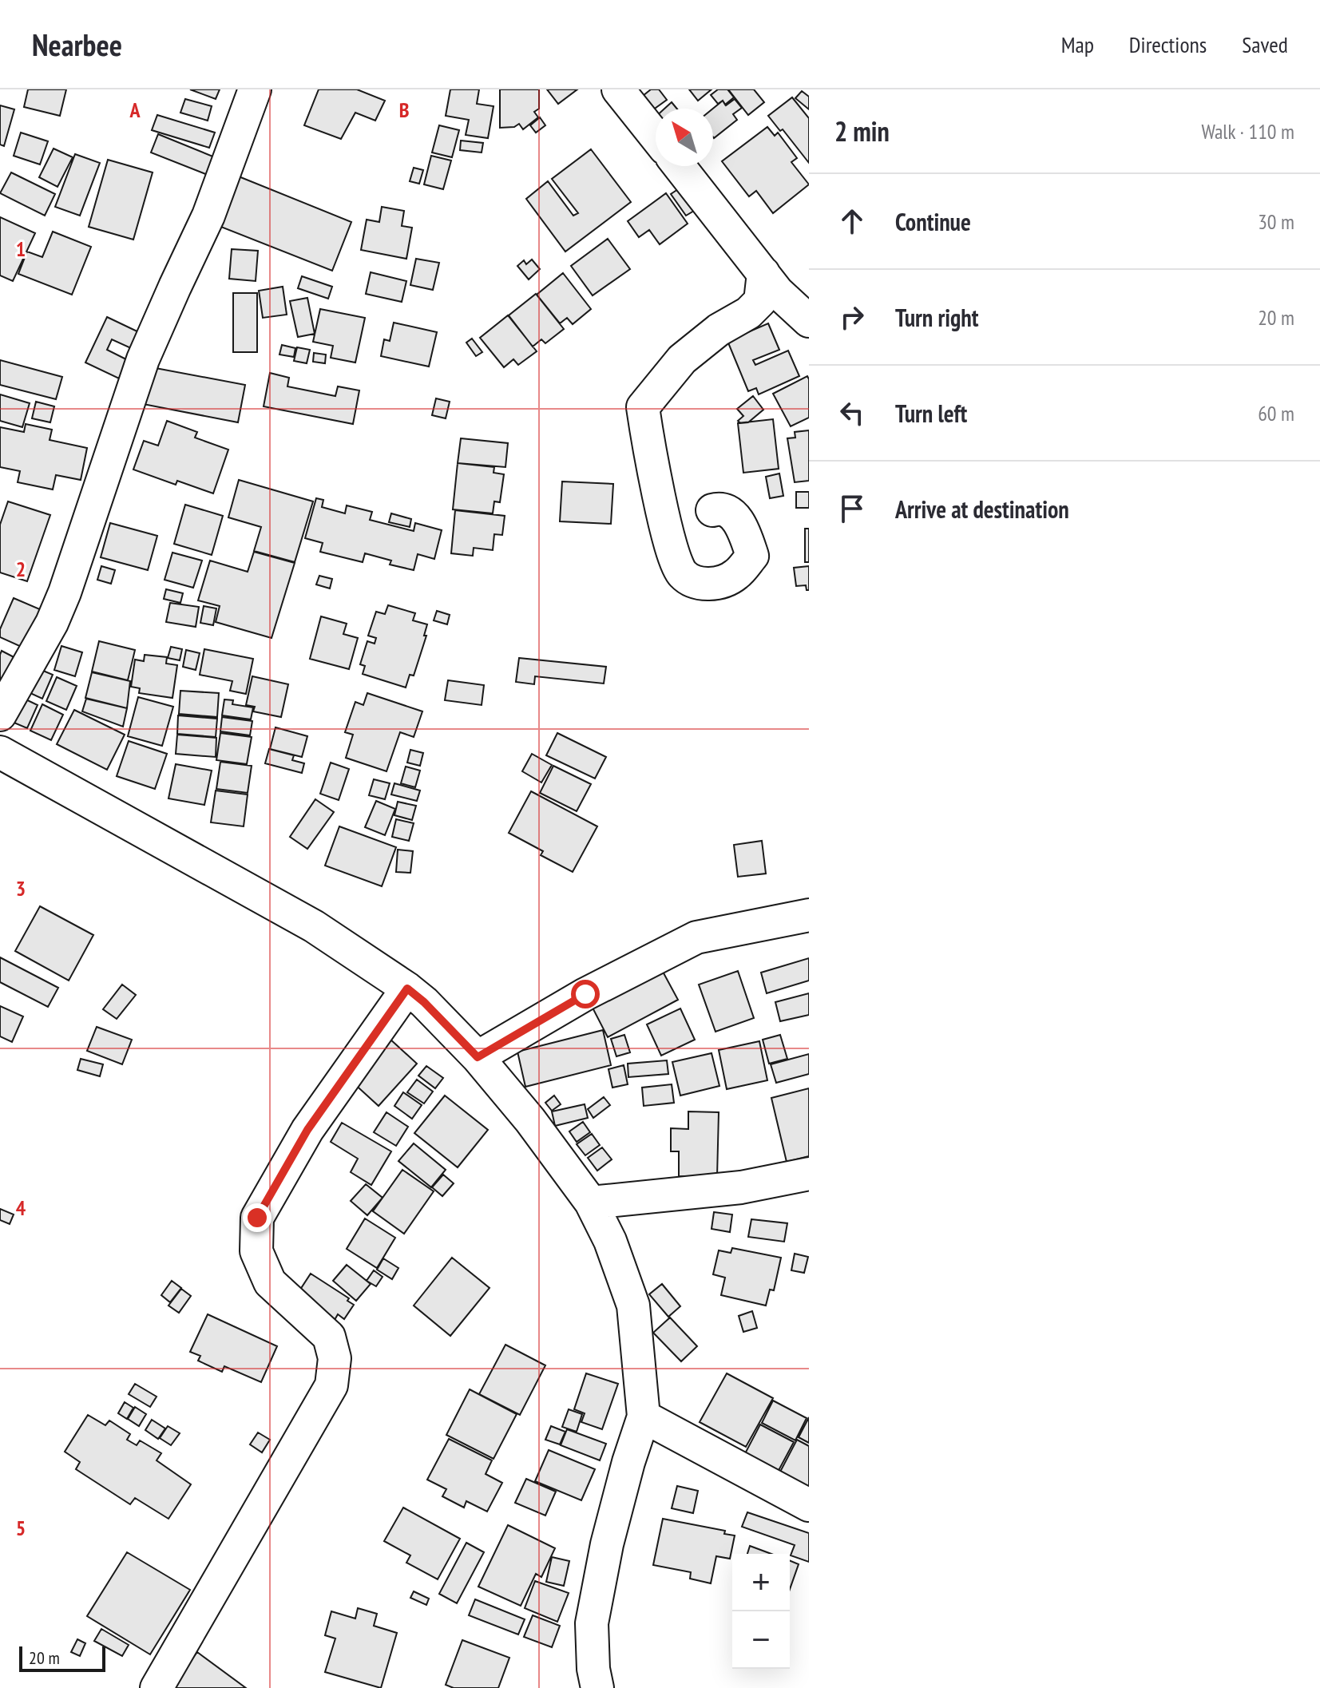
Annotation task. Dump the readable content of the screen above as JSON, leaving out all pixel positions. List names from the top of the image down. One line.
{"scale_bar":"20 m","north":"top left","page":{"header":"Nearbee","nav":["Map","Directions","Saved"],"heading":["2 min","Walk · 110 m"],"list":[["Continue","30 m"],["Turn right","20 m"],["Turn left","60 m"],"Arrive at destination"],"map_buttons":["+","−"],"scale":"20 m"},"grid":{"columns":["A","B"],"rows":["1","2","3","4","5"]}}
